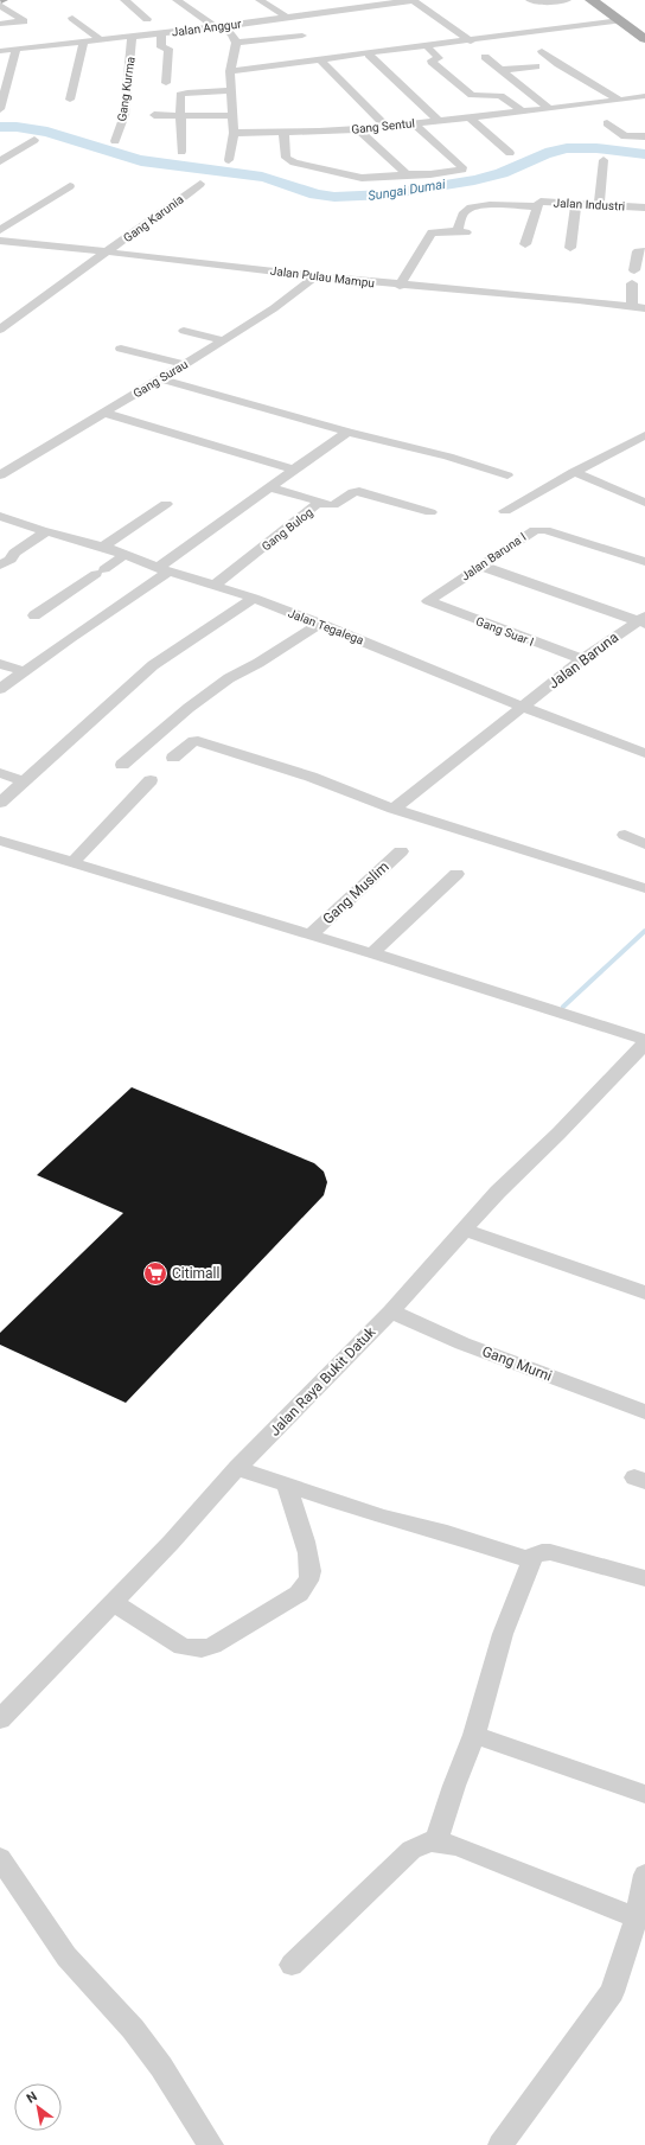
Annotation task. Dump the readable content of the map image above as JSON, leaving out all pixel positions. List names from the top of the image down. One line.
{"streets":{"street":["Jalan Anggur","Gang Kurma","Gang Sentul","Jalan Industri","Gang Karunia","Jalan Pulau Mampu","Gang Surau","Gang Bulog","Jalan Baruna I","Jalan Tegalega","Gang Suar I","Jalan Baruna","Gang Muslim","Gang Murni","Jalan Raya Bukit Datuk"]},"crossings":[["Jalan Anggur","Gang Kurma"],["Gang Karunia","Jalan Pulau Mampu"],["Jalan Pulau Mampu","Gang Surau"],["Gang Bulog","Jalan Tegalega"],["Jalan Baruna I","Gang Suar I"],["Jalan Tegalega","Jalan Baruna"],["Gang Suar I","Jalan Baruna"],["Gang Murni","Jalan Raya Bukit Datuk"]],"water":["Sungai Dumai"],"places":{"supermarket":["Citimall"]},"north":"top left"}
